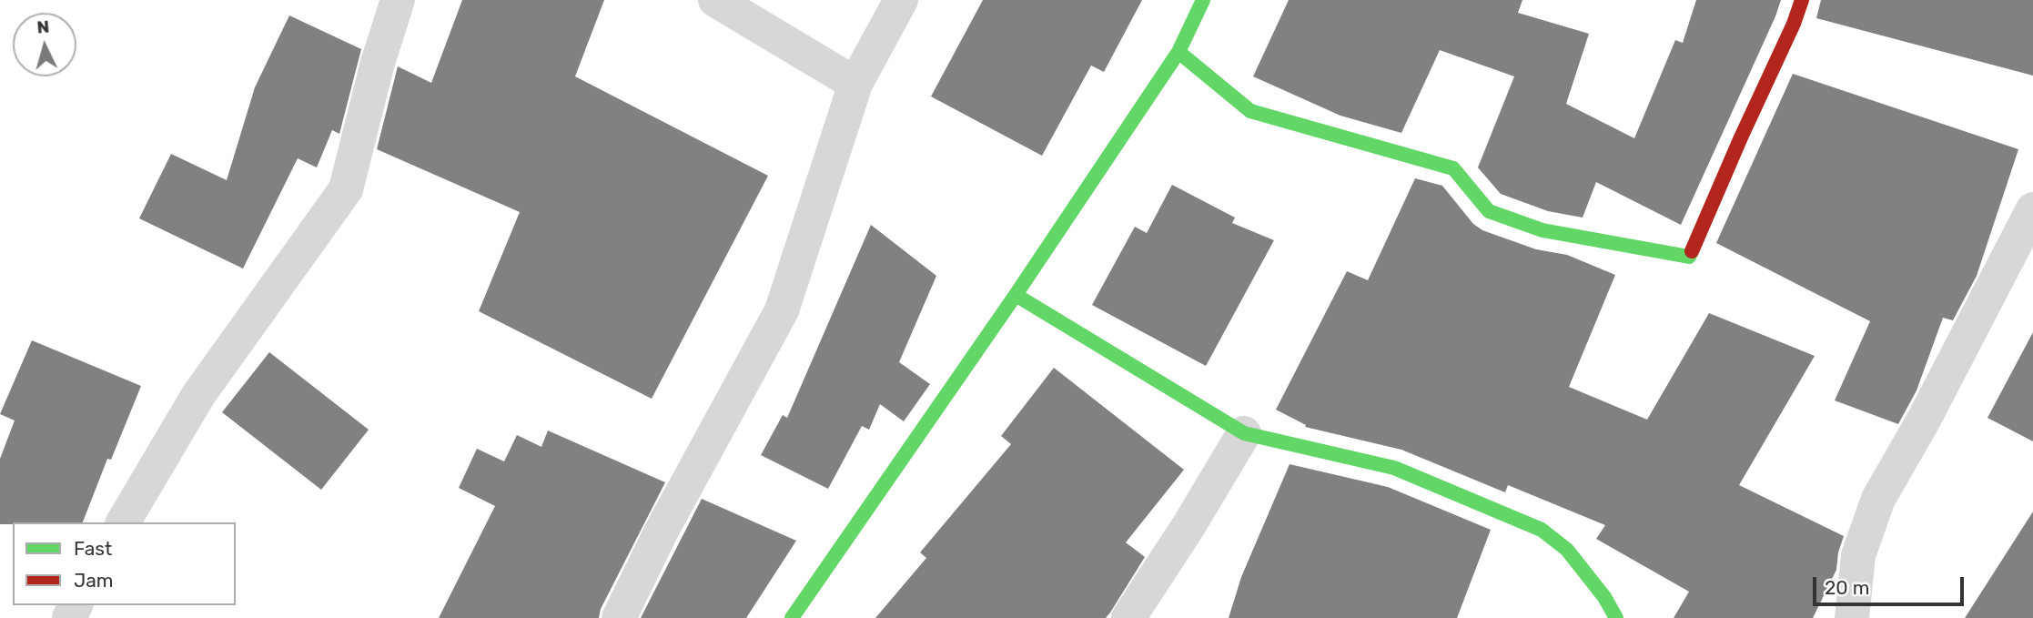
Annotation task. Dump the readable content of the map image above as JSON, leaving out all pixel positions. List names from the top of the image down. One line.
{"legend":["Fast","Jam"],"scale_bar":"20 m","north":"top"}
